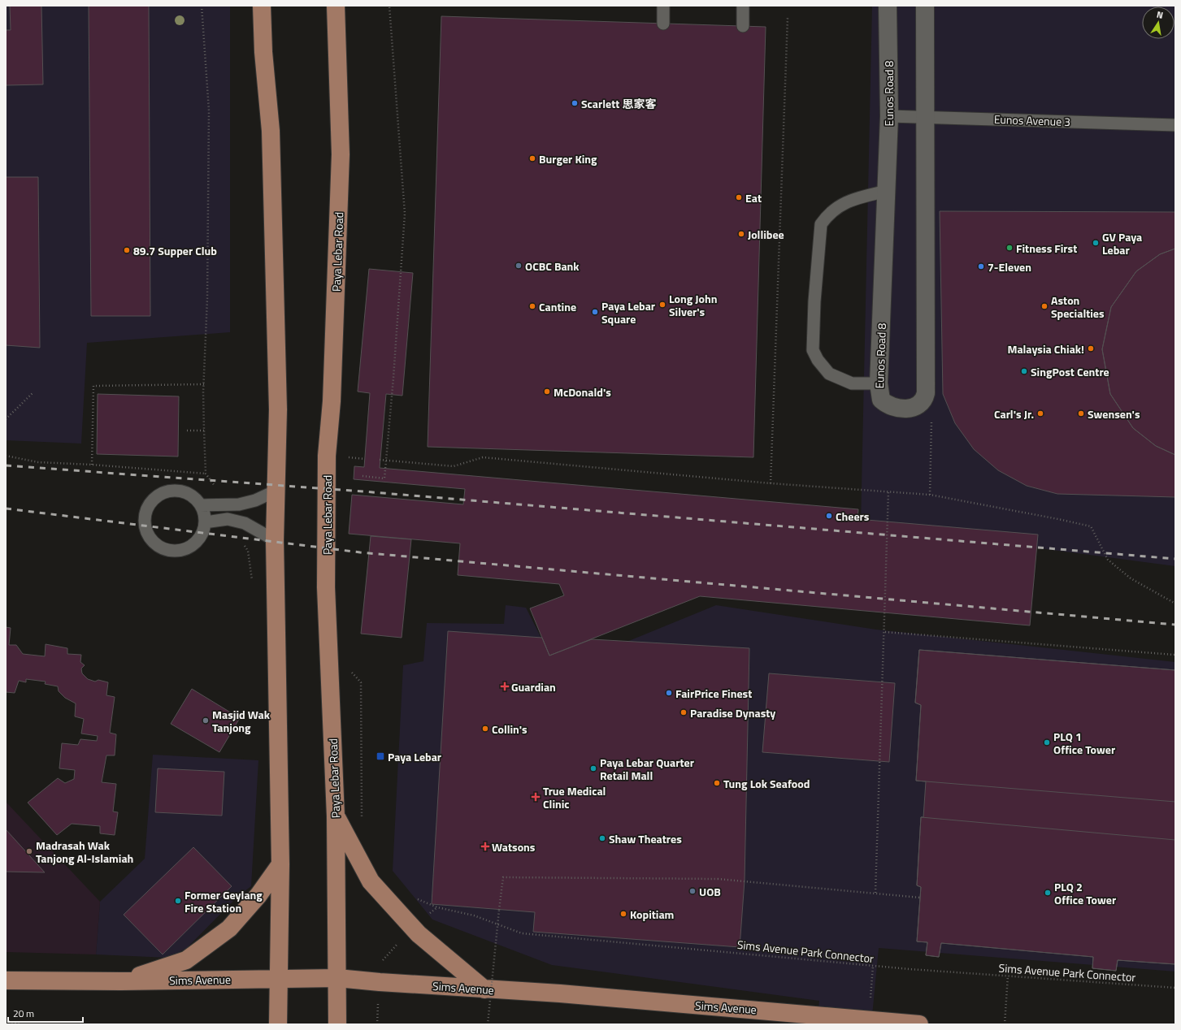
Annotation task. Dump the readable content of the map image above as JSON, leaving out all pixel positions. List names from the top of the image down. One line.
{"streets":{"main road":["Paya Lebar Road","Sims Avenue"],"street":["Eunos Road 8"],"lane":["Eunos Avenue 3"],"path":["Sims Avenue Park Connector"]},"crossings":[["Eunos Road 8","Eunos Avenue 3"],["Paya Lebar Road","Sims Avenue"]],"places":{"other":["Scarlett 思家客","Burger King","Eat","Jollibee","GV Paya Lebar","Fitness First","89.7 Supper Club","OCBC Bank","7-Eleven","Long John Silver's","Cantine","Aston Specialties","Paya Lebar Square","Malaysia Chiak!","SingPost Centre","McDonald's","Carl's Jr.","Swensen's","Cheers","FairPrice Finest","Paradise Dynasty","Masjid Wak Tanjong","Collin's","PLQ 1 Office Tower","Paya Lebar Quarter Retail Mall","Tung Lok Seafood","Shaw Theatres","Madrasah Wak Tanjong Al-Islamiah","UOB","PLQ 2 Office Tower","Former Geylang Fire Station","Kopitiam"],"health":["Guardian","True Medical Clinic","Watsons"],"transit":["Paya Lebar"]},"scale_bar":"20 m","north":"top"}
